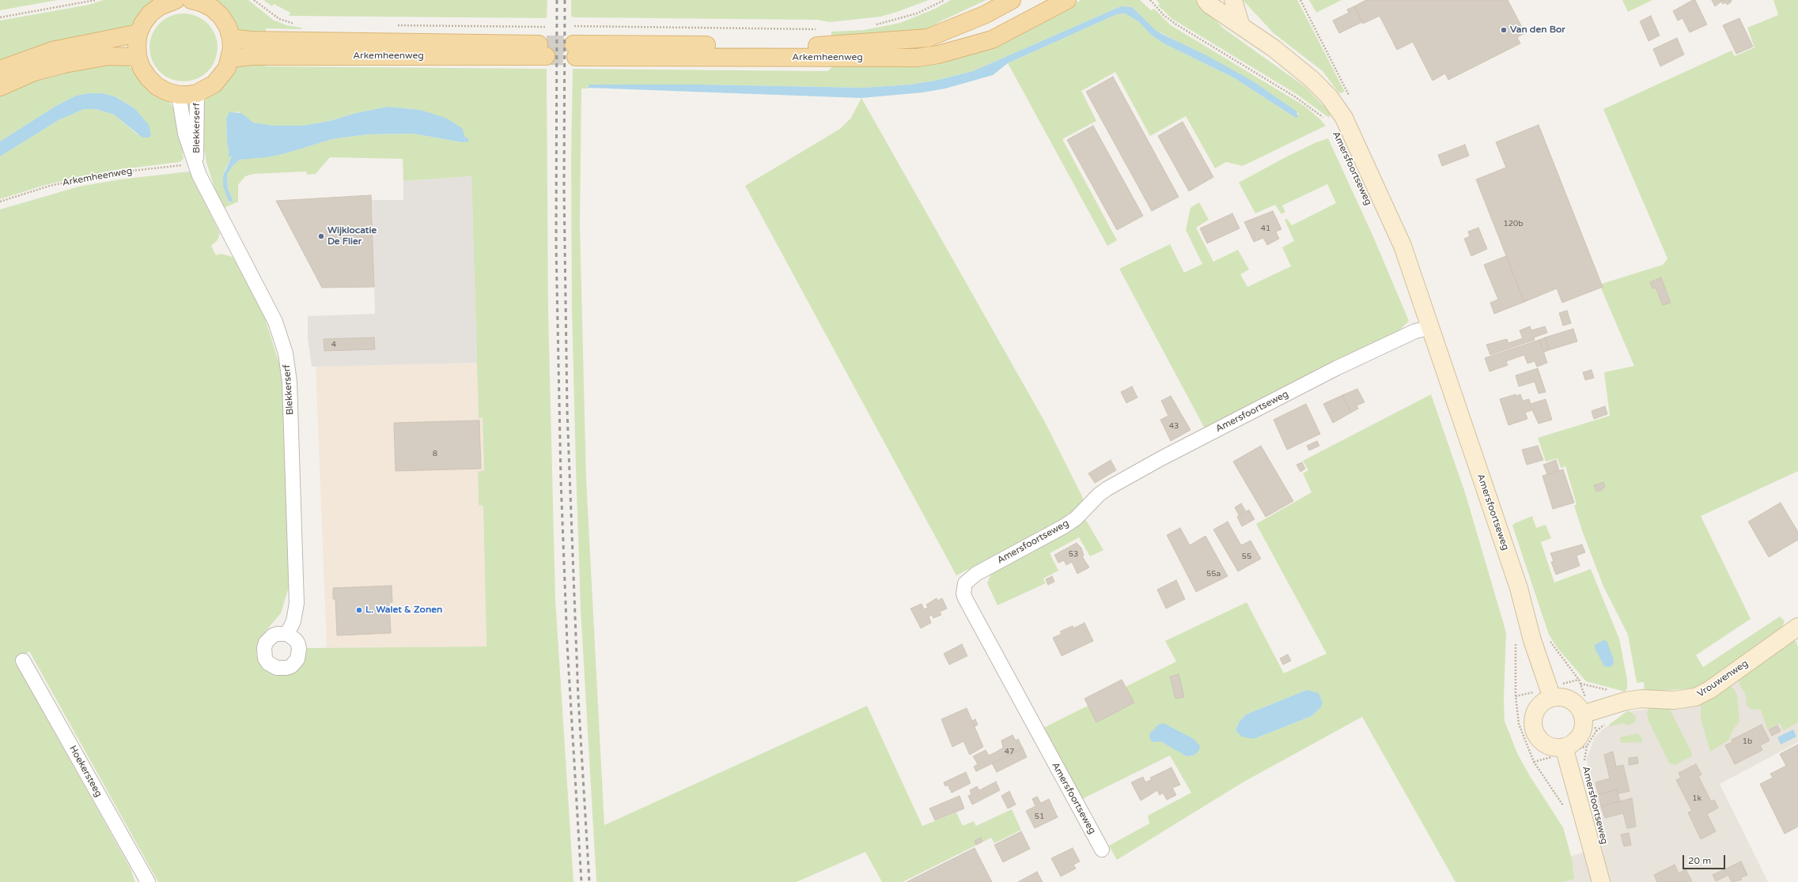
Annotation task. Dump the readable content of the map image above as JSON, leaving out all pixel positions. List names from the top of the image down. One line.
{"streets":{"main road":["Arkemheenweg","Amersfoortseweg","Vrouwenweg"],"street":["Blekkerserf","Hoekersteeg"]},"crossings":[["Arkemheenweg","Blekkerserf"],["Amersfoortseweg","Vrouwenweg"]],"places":["Van den Bor","Wijklocatie De Flier","L. Walet & Zonen"],"house_numbers":["120b","41","4","43","8","53","55","55a","1b","47","1k","51"],"scale_bar":"20 m"}
